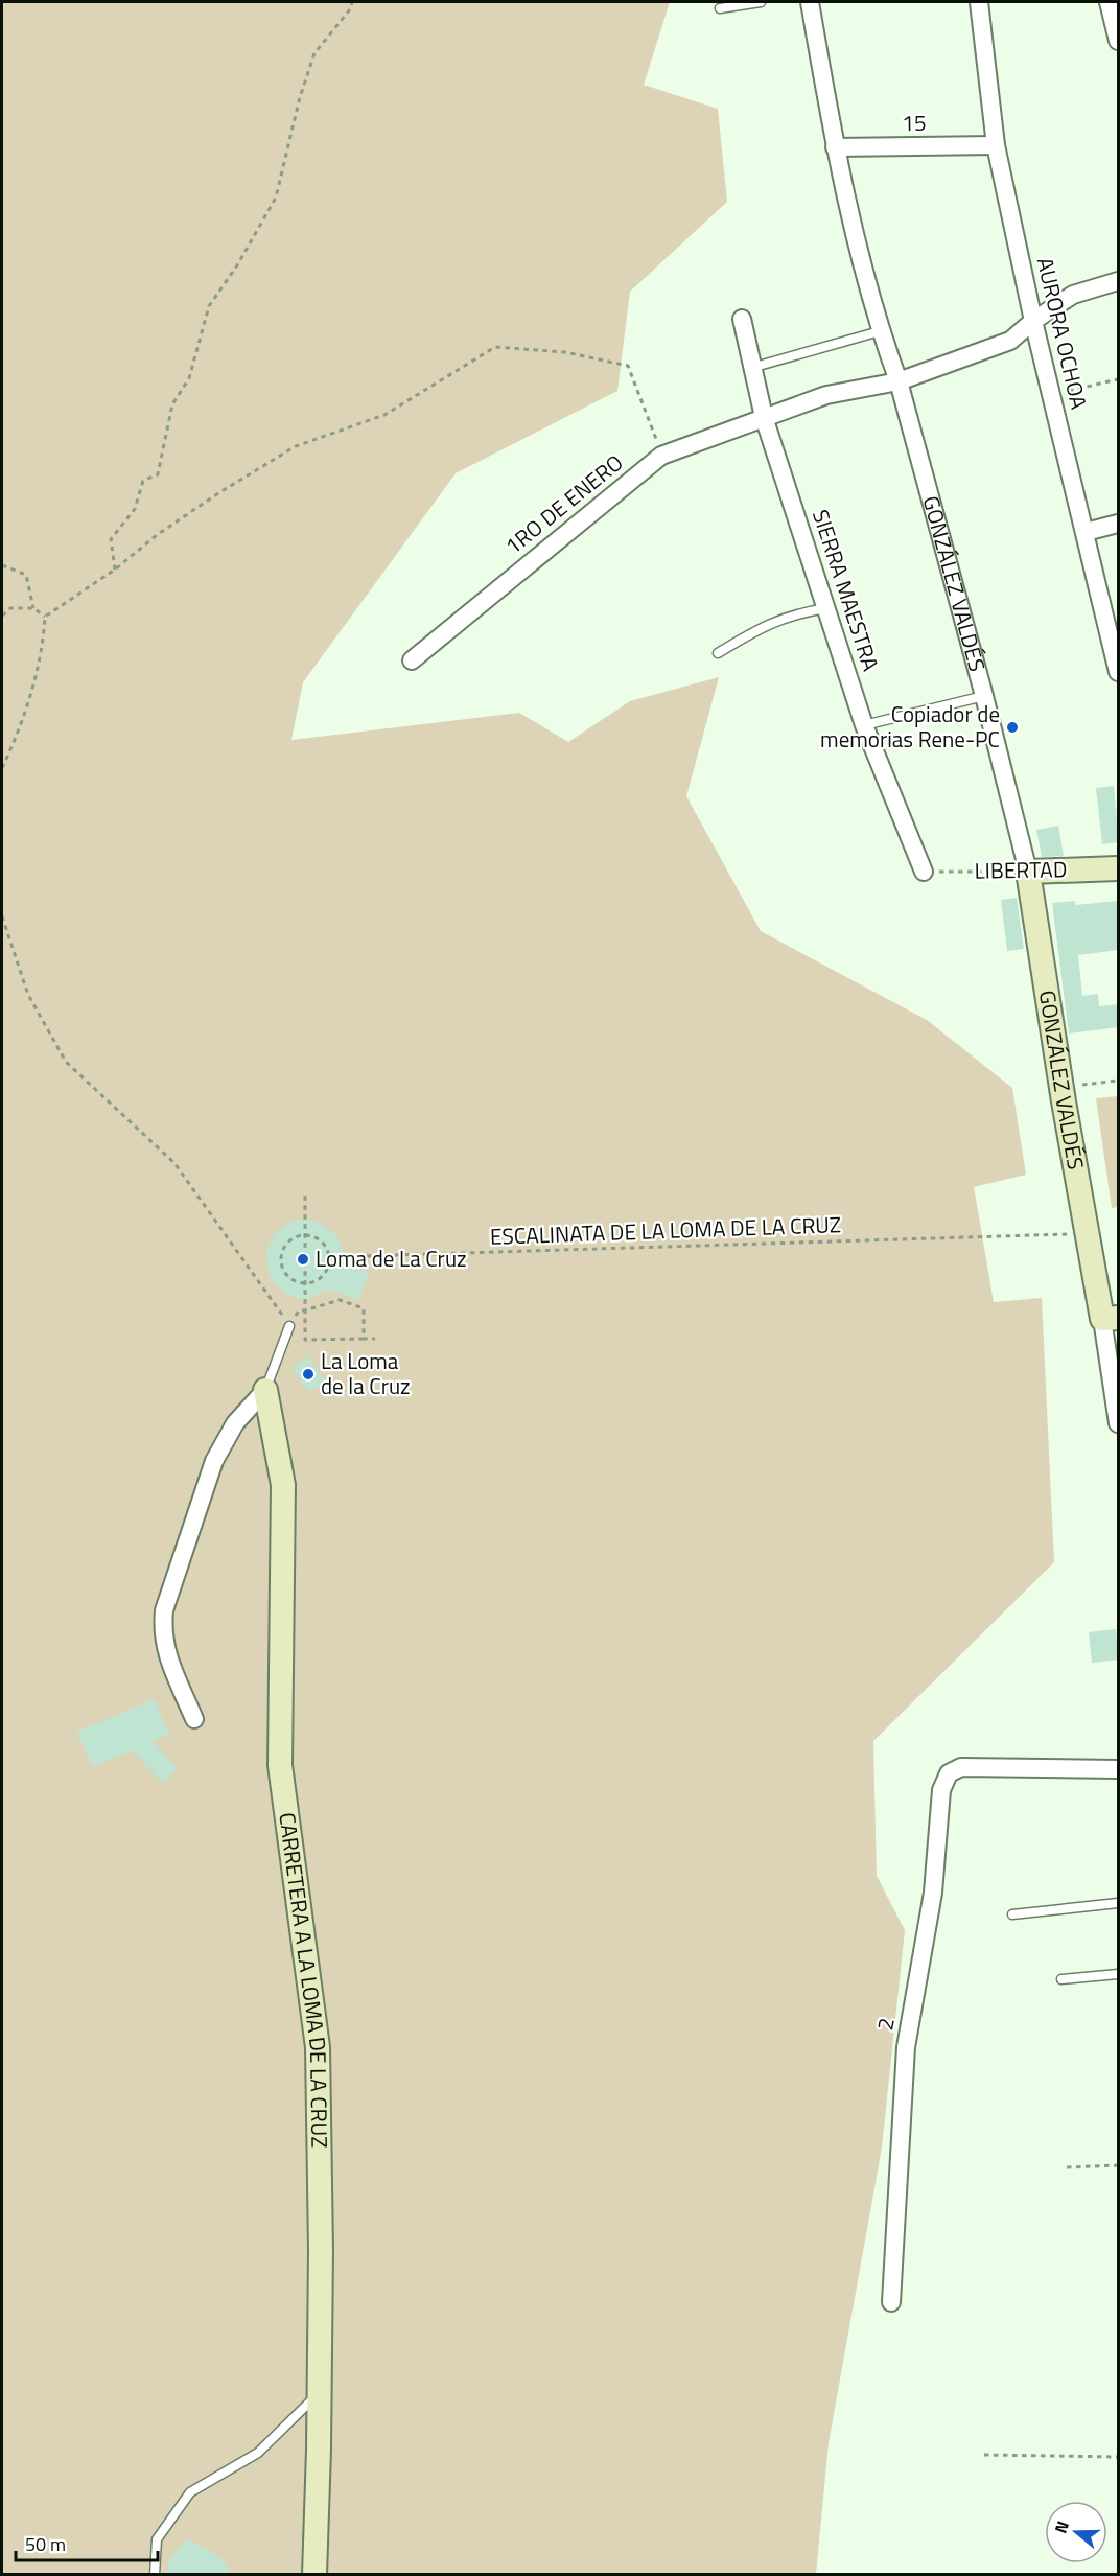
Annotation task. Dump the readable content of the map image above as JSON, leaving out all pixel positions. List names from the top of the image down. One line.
{"streets":{"street":["15","AURORA OCHOA","1RO DE ENERO","GONZÁLEZ VALDÉS","SIERRA MAESTRA","LIBERTAD","CARRETERA A LA LOMA DE LA CRUZ","2"],"path":["ESCALINATA DE LA LOMA DE LA CRUZ"]},"crossings":[["15","AURORA OCHOA"],["15","GONZÁLEZ VALDÉS"],["AURORA OCHOA","1RO DE ENERO"],["1RO DE ENERO","GONZÁLEZ VALDÉS"],["1RO DE ENERO","SIERRA MAESTRA"],["GONZÁLEZ VALDÉS","LIBERTAD"],["GONZÁLEZ VALDÉS","ESCALINATA DE LA LOMA DE LA CRUZ"],["SIERRA MAESTRA","LIBERTAD"]],"places":["Copiador de memorias Rene-PC","Loma de La Cruz","La Loma de la Cruz"],"scale_bar":"50 m","north":"left"}
